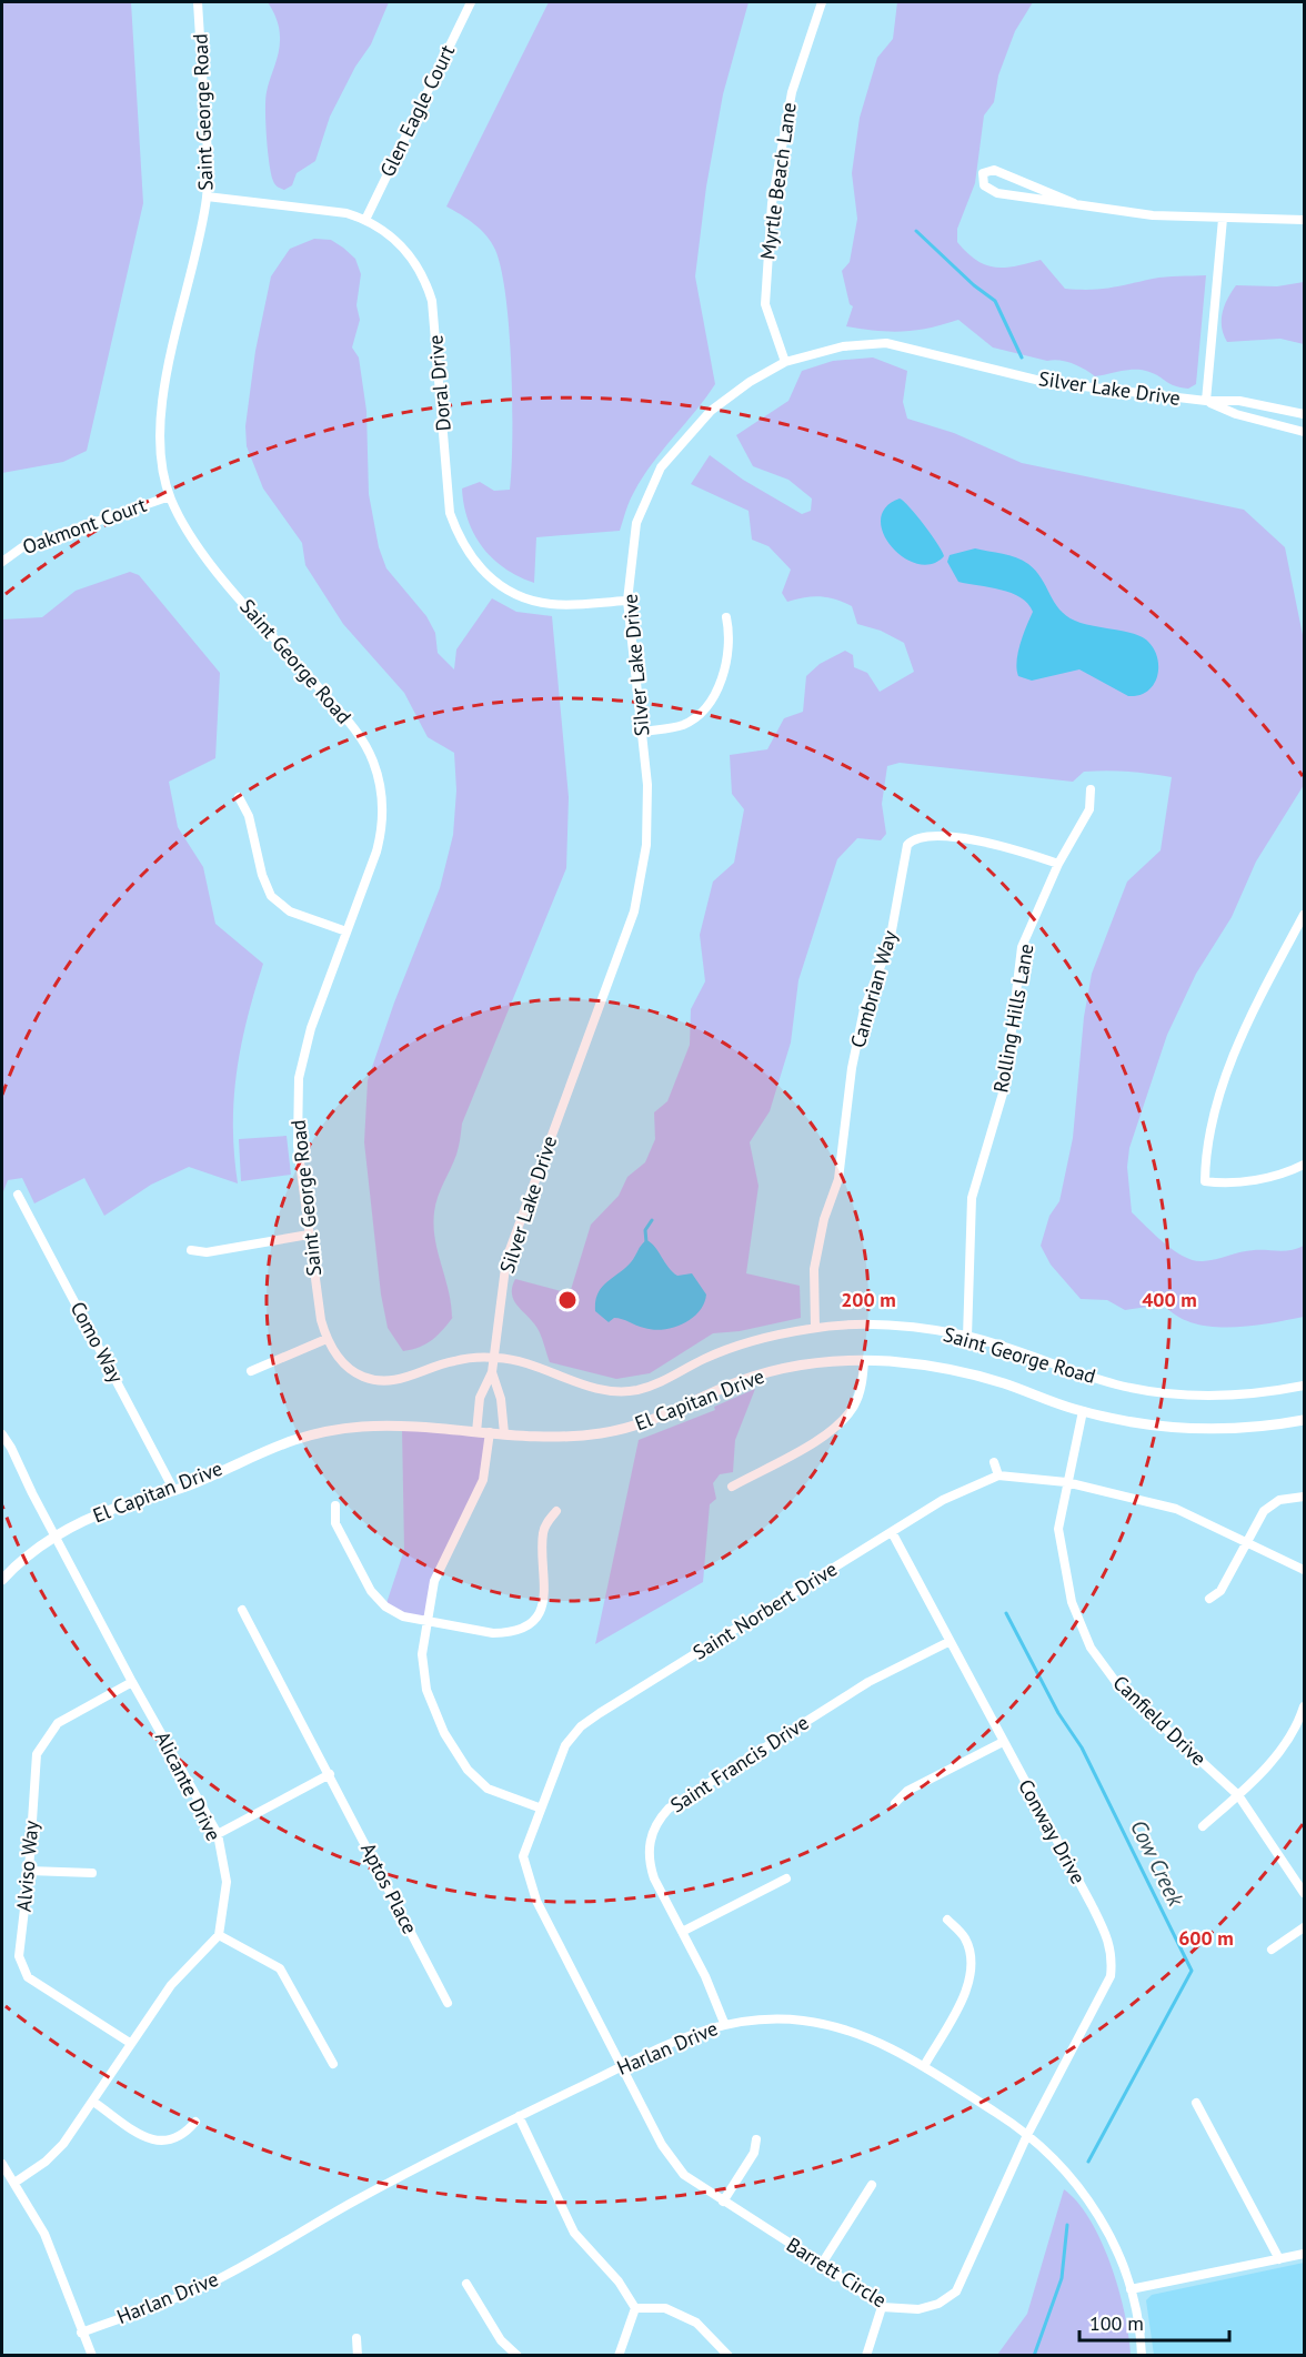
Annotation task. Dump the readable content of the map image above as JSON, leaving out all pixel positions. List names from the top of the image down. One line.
{"streets":{"street":["Glen Eagle Court","Saint George Road","Myrtle Beach Lane","Doral Drive","Silver Lake Drive","Oakmont Court","Cambrian Way","Rolling Hills Lane","Como Way","El Capitan Drive","Saint Norbert Drive","Canfield Drive","Saint Francis Drive","Alicante Drive","Conway Drive","Alviso Way","Aptos Place","Harlan Drive","Barrett Circle"]},"crossings":[["Glen Eagle Court","Doral Drive"],["Saint George Road","Doral Drive"],["Saint George Road","Silver Lake Drive"],["Saint George Road","Oakmont Court"],["Saint George Road","Cambrian Way"],["Saint George Road","Rolling Hills Lane"],["Myrtle Beach Lane","Silver Lake Drive"],["Doral Drive","Silver Lake Drive"],["Cambrian Way","Rolling Hills Lane"],["Como Way","El Capitan Drive"],["El Capitan Drive","Canfield Drive"],["El Capitan Drive","Alicante Drive"],["Saint Norbert Drive","Canfield Drive"],["Saint Norbert Drive","Conway Drive"],["Saint Norbert Drive","Harlan Drive"],["Saint Norbert Drive","Barrett Circle"],["Saint Francis Drive","Conway Drive"],["Saint Francis Drive","Harlan Drive"],["Alicante Drive","Alviso Way"],["Conway Drive","Harlan Drive"],["Conway Drive","Barrett Circle"],["Harlan Drive","Barrett Circle"]],"water":["Cow Creek"],"scale_bar":"100 m","rings":["200 m","400 m","600 m"]}
